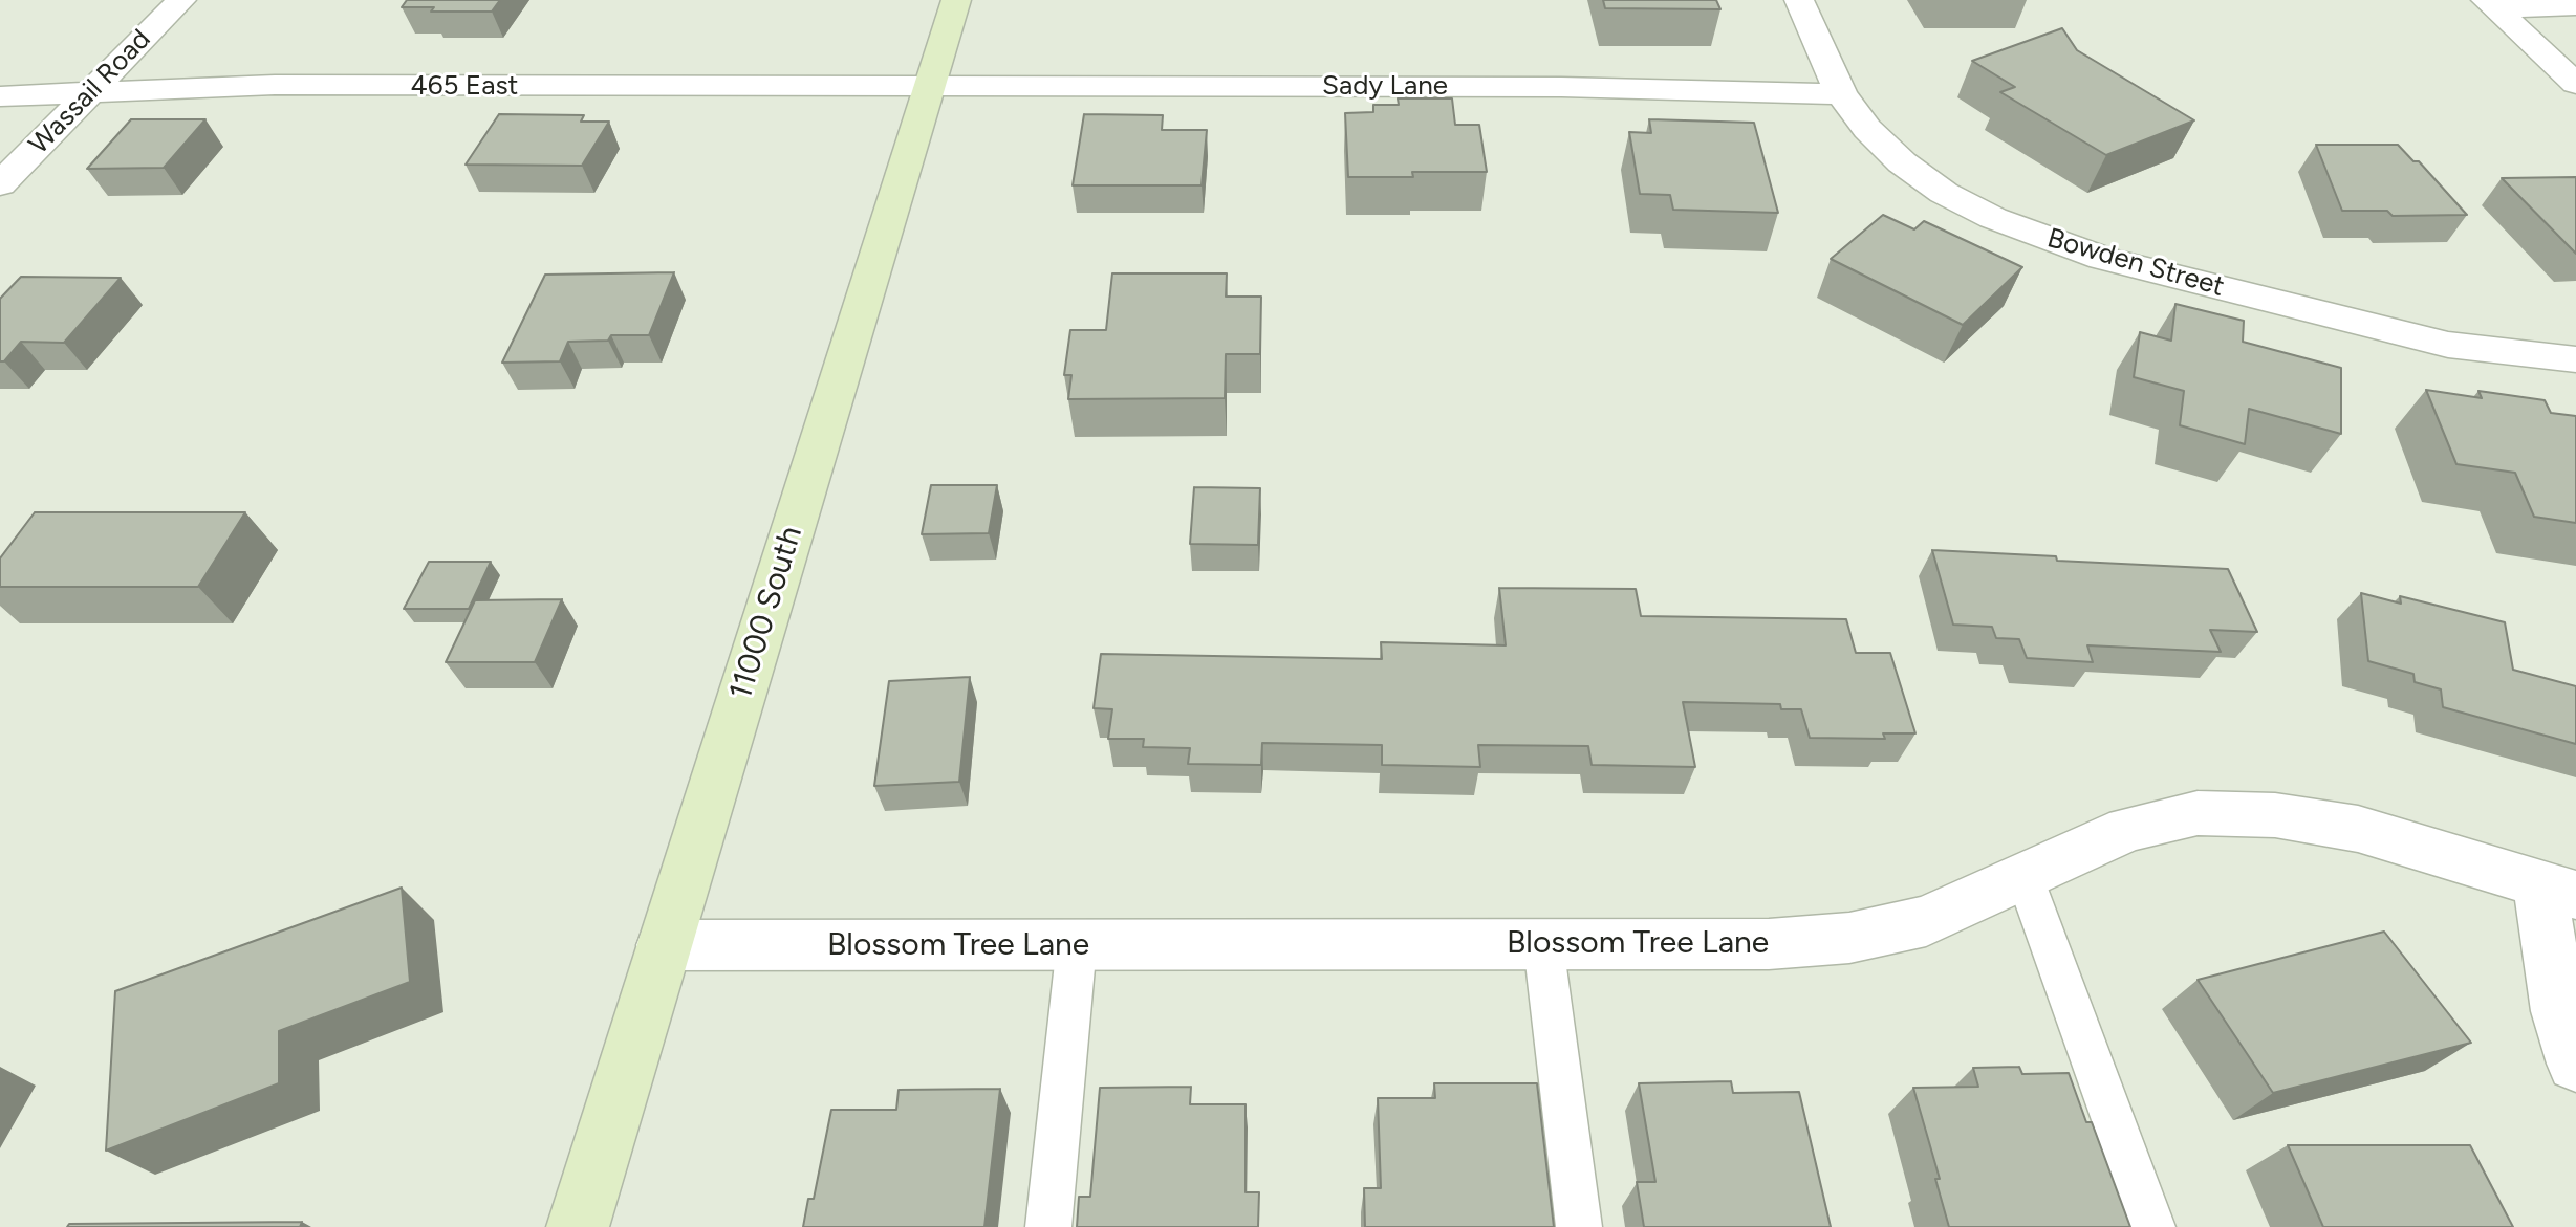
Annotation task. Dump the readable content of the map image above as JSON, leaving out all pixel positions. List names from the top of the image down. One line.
{"streets":{"street":["465 East","Sady Lane","Wassail Road","Bowden Street","11000 South","Blossom Tree Lane"]},"crossings":[["465 East","Sady Lane"],["465 East","Wassail Road"],["465 East","11000 South"],["Sady Lane","Bowden Street"],["Sady Lane","11000 South"],["11000 South","Blossom Tree Lane"]]}
